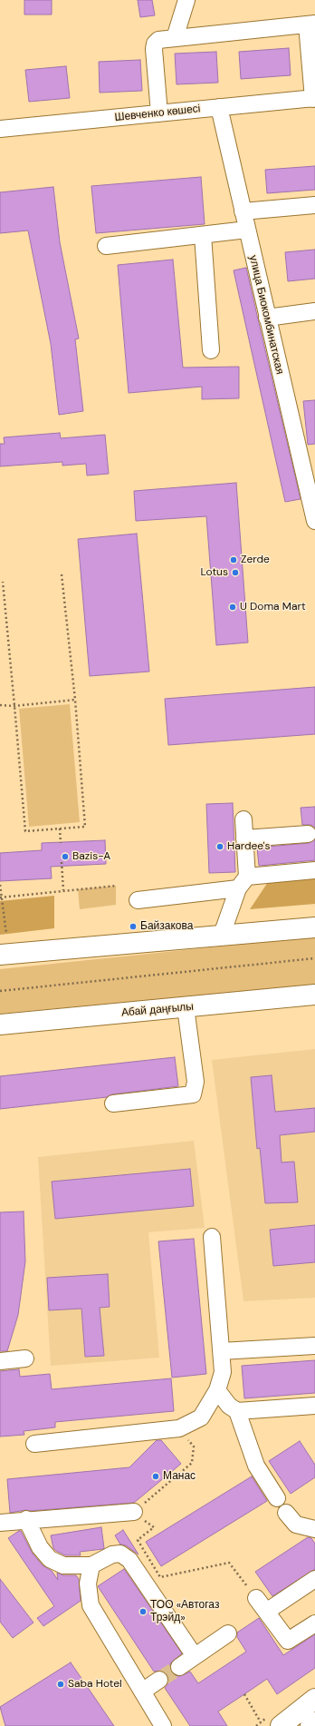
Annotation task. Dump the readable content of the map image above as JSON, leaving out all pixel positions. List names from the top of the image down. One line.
{"streets":{"main road":["Абай даңғылы"],"street":["Шевченко көшесі","улица Биокомбинатская"]},"crossings":[["Шевченко көшесі","улица Биокомбинатская"]],"places":["Zerde","Lotus","U Doma Mart","Hardee's","Bazis-A","Байзакова","Манас","ТОО «Автогаз Трэйд»","Saba Hotel"]}
